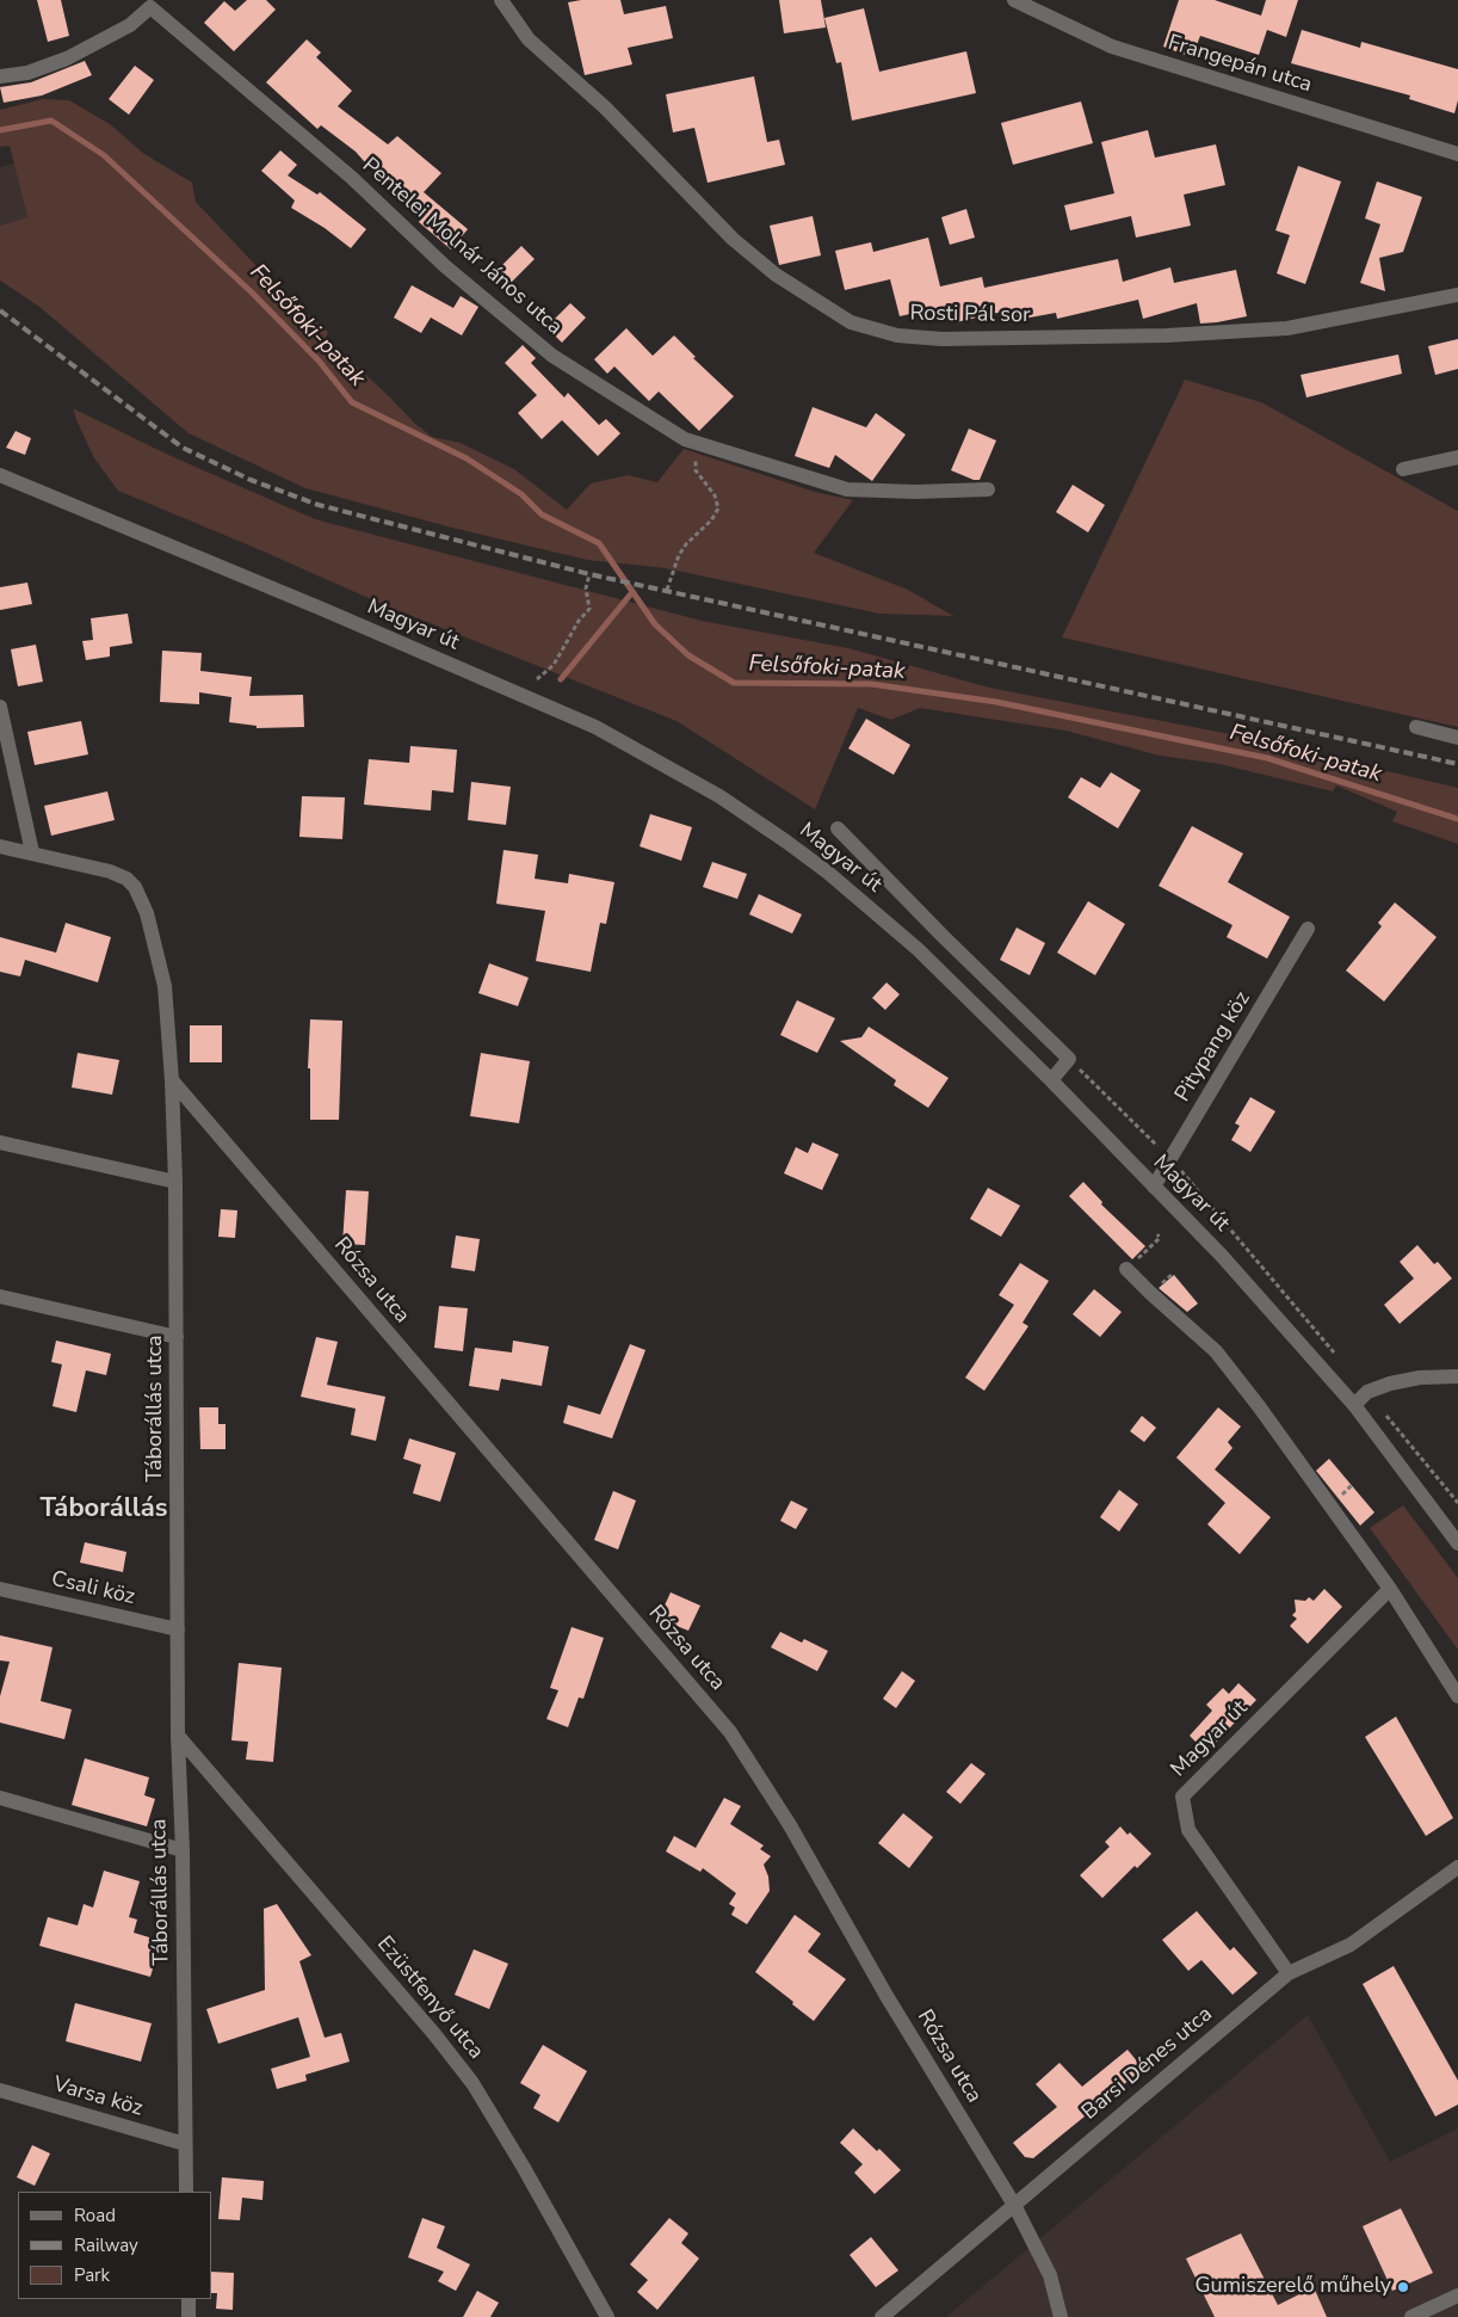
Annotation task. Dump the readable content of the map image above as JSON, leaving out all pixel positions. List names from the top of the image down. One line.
{"streets":{"street":["Frangepán utca","Pentelei Molnár János utca","Rosti Pál sor","Magyar út","Pitypang köz","Rózsa utca","Táborállás utca","Csali köz","Ezüstfenyő utca","Barsi Dénes utca","Varsa köz"]},"crossings":[["Magyar út","Pitypang köz"],["Magyar út","Barsi Dénes utca"],["Rózsa utca","Táborállás utca"],["Rózsa utca","Barsi Dénes utca"],["Táborállás utca","Csali köz"],["Táborállás utca","Ezüstfenyő utca"],["Táborállás utca","Varsa köz"]],"districts":["Táborállás"],"water":["Felsőfoki-patak"],"places":["Gumiszerelő műhely"],"legend":["Road","Railway","Park"]}
